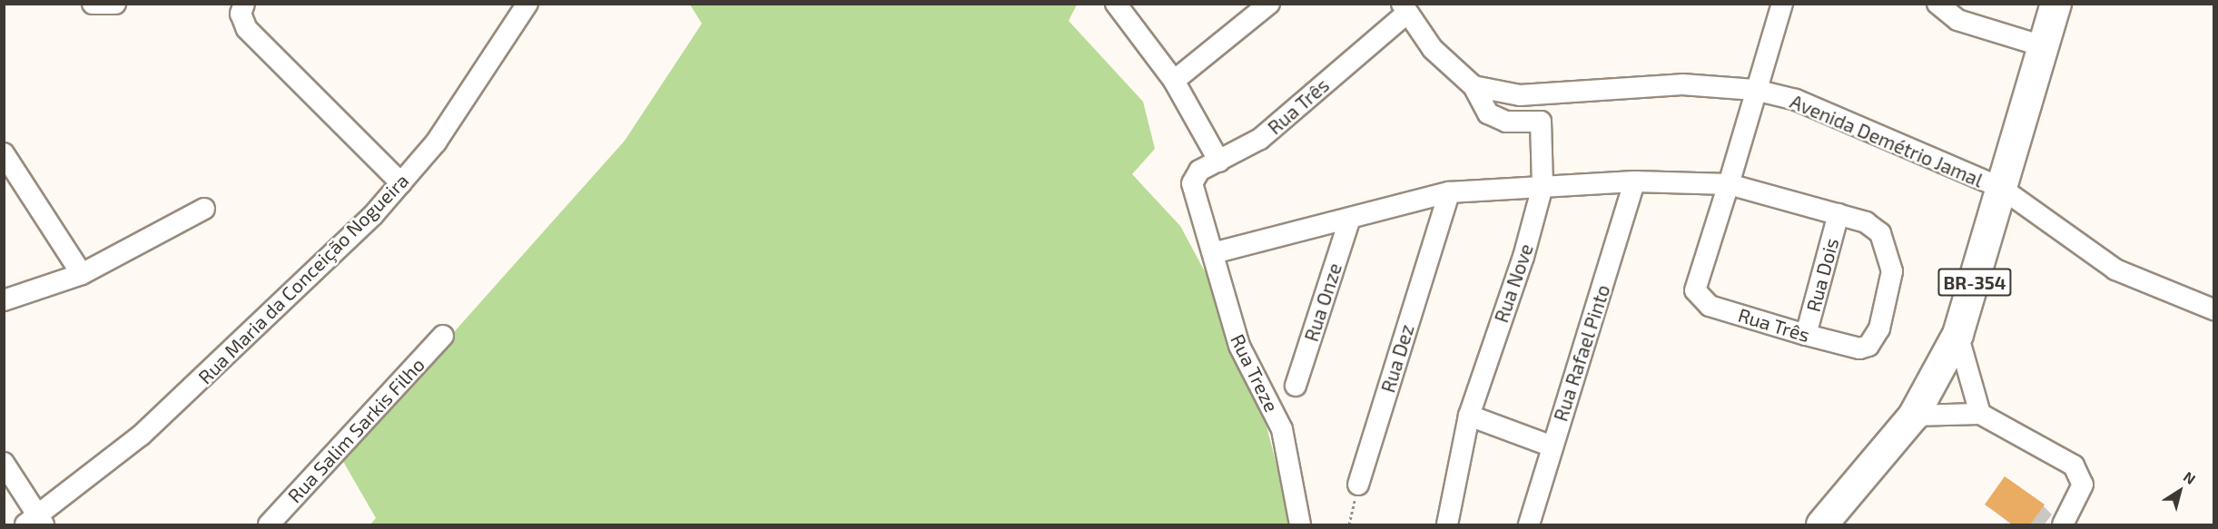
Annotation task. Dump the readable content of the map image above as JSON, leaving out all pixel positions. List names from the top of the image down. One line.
{"streets":{"highway":["BR-354"],"street":["Rua Três","Avenida Demétrio Jamal","Rua Dois","Rua Maria da Conceição Nogueira","Rua Nove","Rua Onze","Rua Rafael Pinto","Rua Dez","Rua Treze","Rua Salim Sarkis Filho"]},"crossings":[["Rua Três","Rua Dois"],["Rua Três","Rua Treze"],["Avenida Demétrio Jamal","BR-354"],["Avenida Demétrio Jamal","Rua Nove"]],"north":"top right"}
